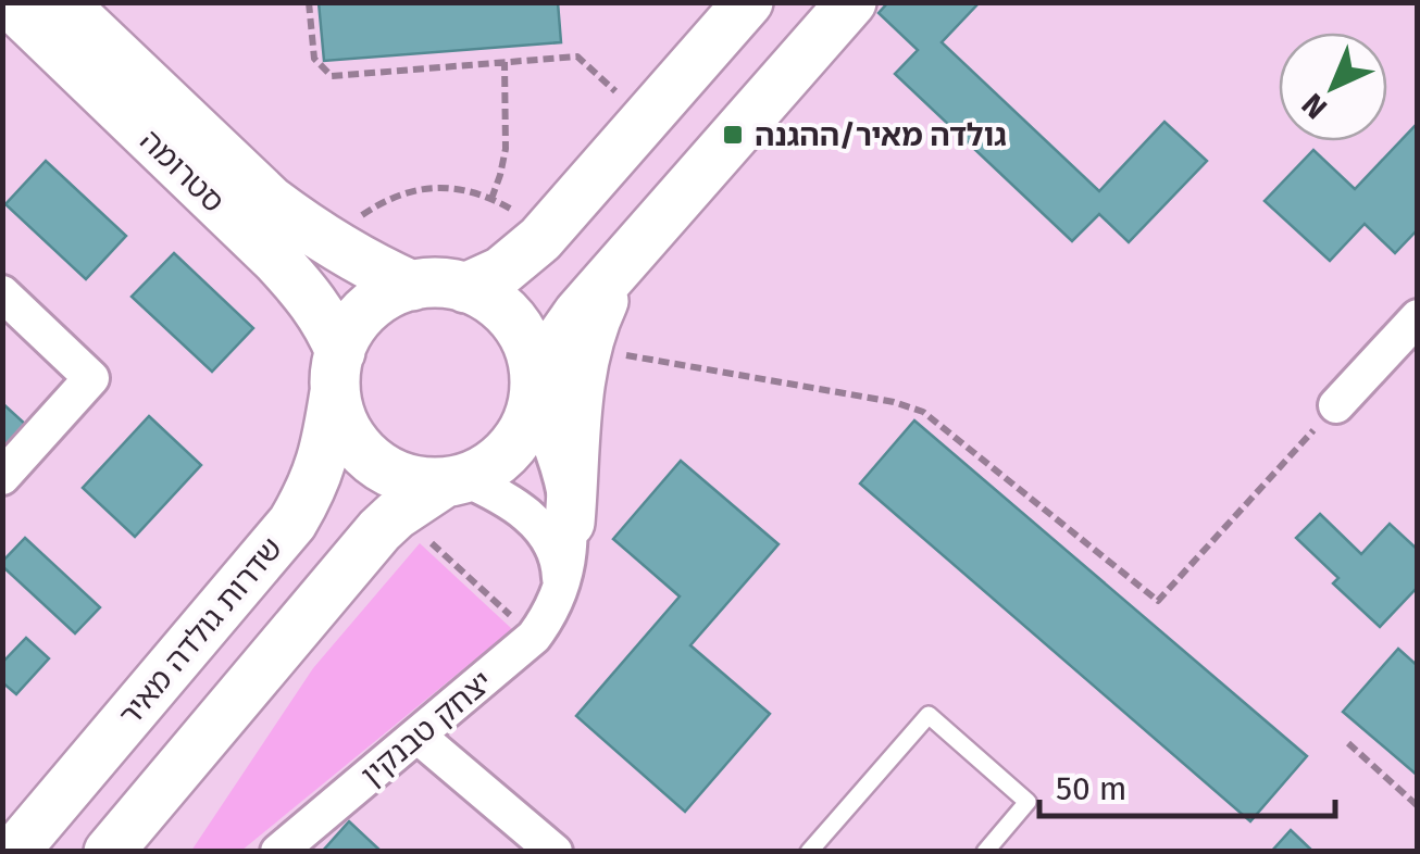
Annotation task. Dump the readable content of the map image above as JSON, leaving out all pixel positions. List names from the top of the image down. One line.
{"streets":{"main road":["סטרומה","שדרות גולדה מאיר"],"street":["יצחק טבנקין"]},"crossings":[["סטרומה","שדרות גולדה מאיר"],["סטרומה","יצחק טבנקין"],["שדרות גולדה מאיר","יצחק טבנקין"]],"places":{"transit":["גולדה מאיר/ההגנה"]},"scale_bar":"50 m","north":"bottom left"}
